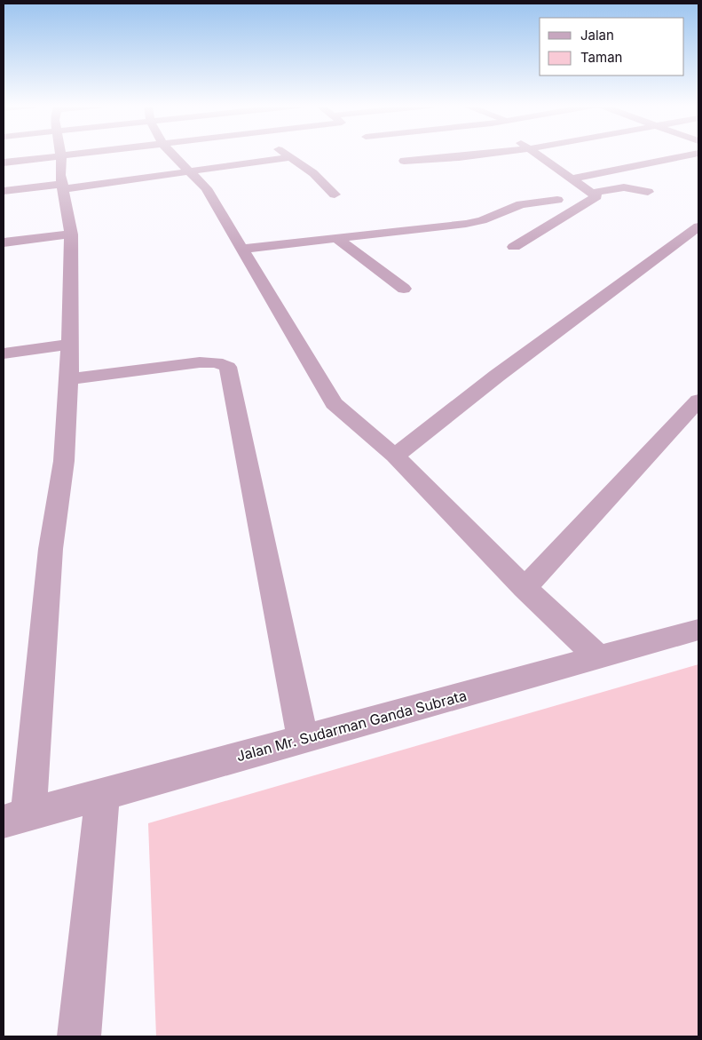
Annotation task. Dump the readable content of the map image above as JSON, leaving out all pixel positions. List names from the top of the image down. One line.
{"streets":{"street":["Jalan Mr. Sudarman Ganda Subrata"]},"legend":["Jalan","Taman"]}
